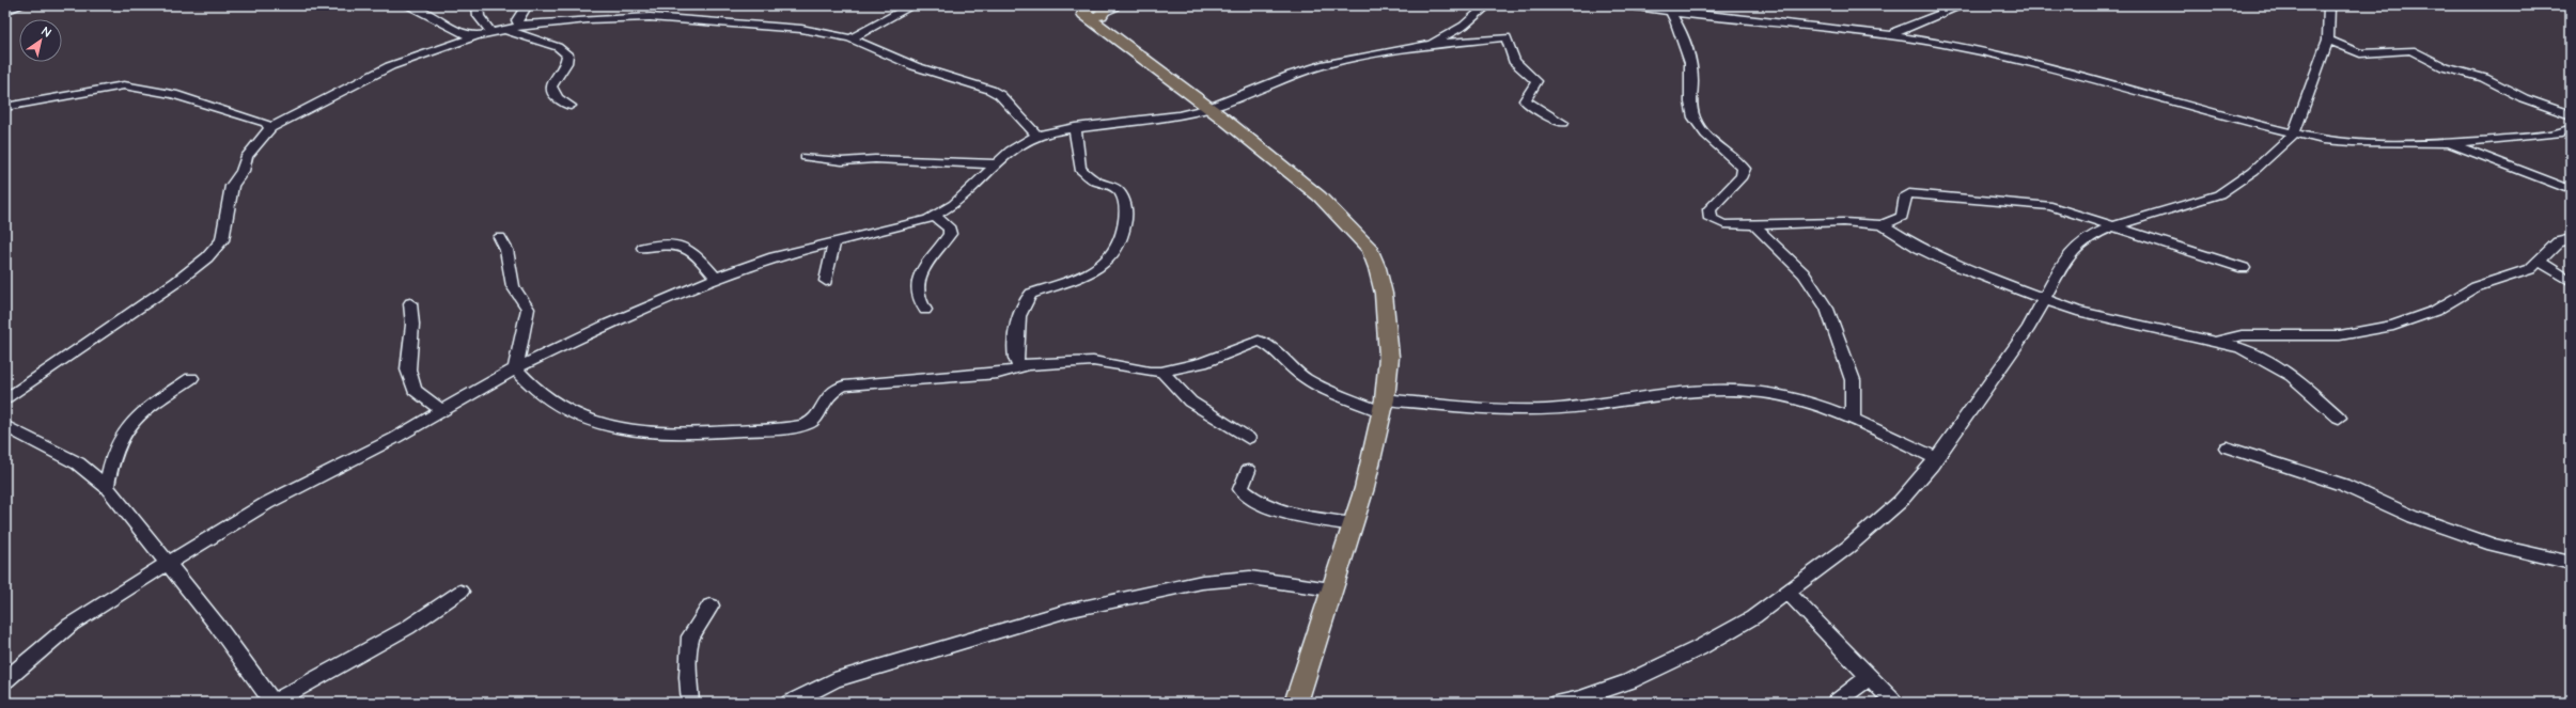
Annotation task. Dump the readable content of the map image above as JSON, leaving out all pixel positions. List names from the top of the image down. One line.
{"north":"top right"}
